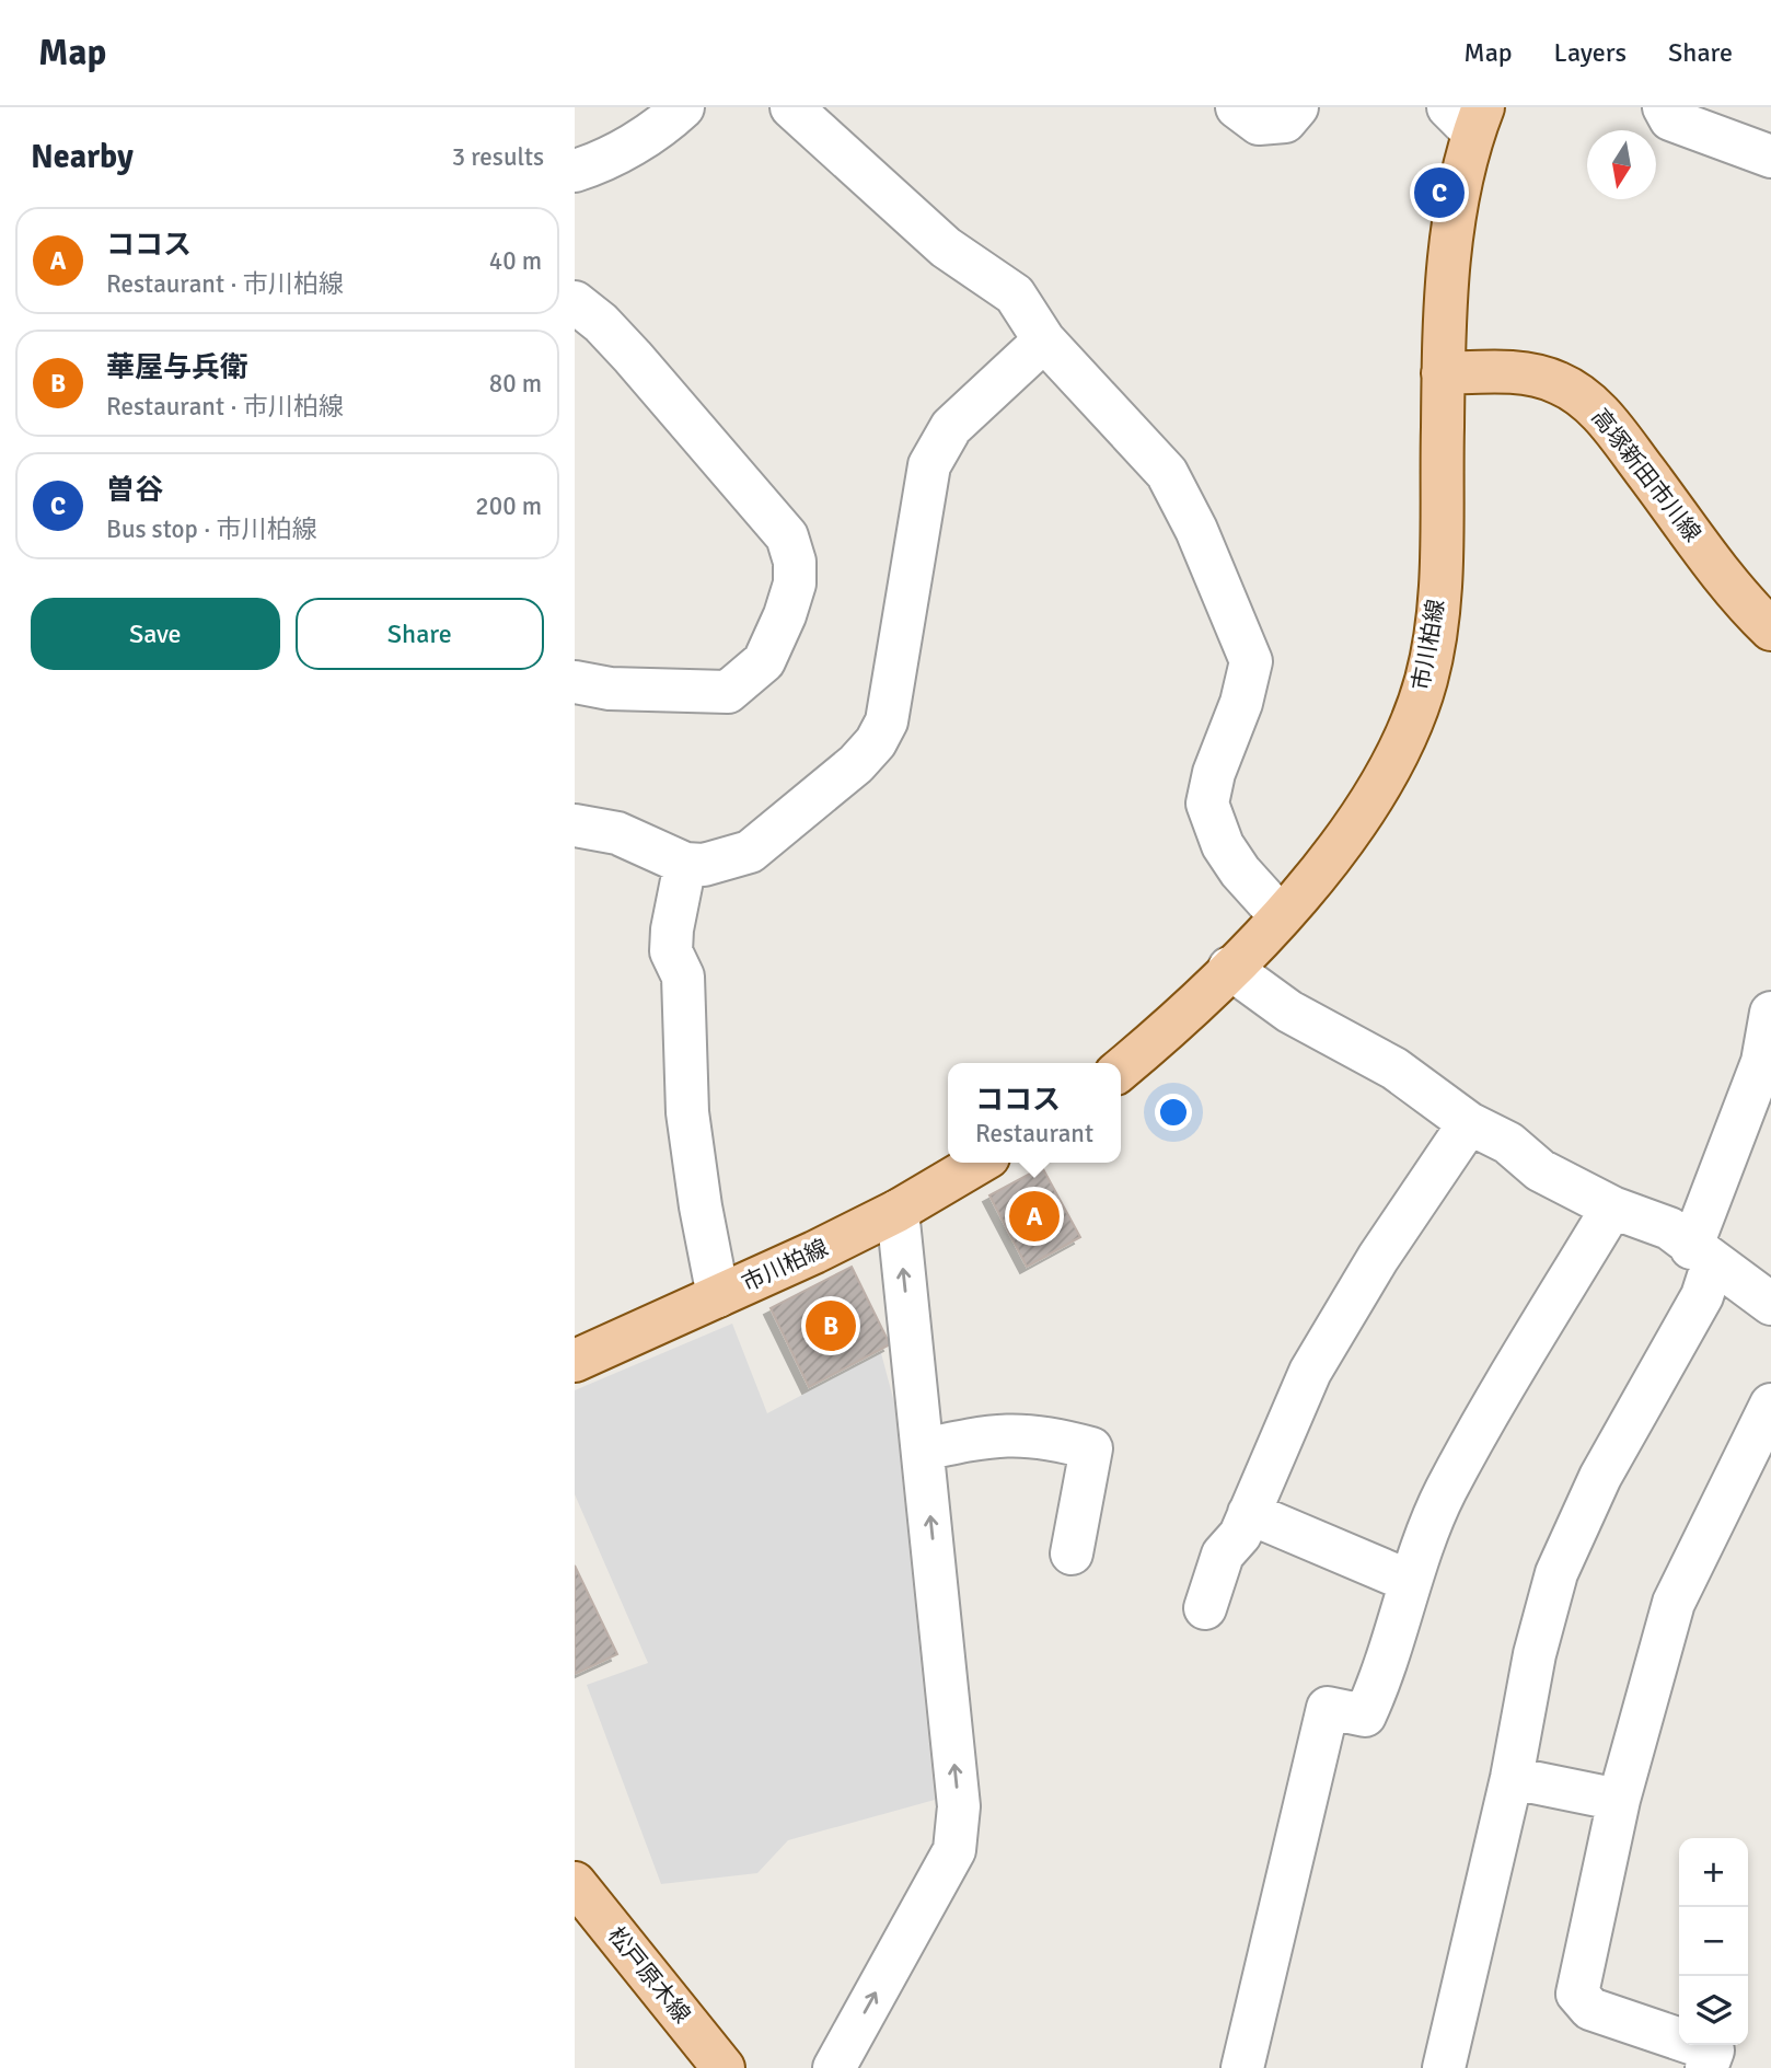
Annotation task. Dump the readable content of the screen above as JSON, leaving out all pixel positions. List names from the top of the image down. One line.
{"streets":{"main road":["高塚新田市川線","市川柏線","松戸原木線"]},"crossings":[["高塚新田市川線","市川柏線"]],"north":"bottom","page":{"header":"Map","nav":["Map","Layers","Share"],"heading":["Nearby","3 results"],"pins":["C","A","B"],"list":[{"mark":"A","name":"ココス","note":"Restaurant · 市川柏線","value":"40 m"},{"mark":"B","name":"華屋与兵衛","note":"Restaurant · 市川柏線","value":"80 m"},{"mark":"C","name":"曽谷","note":"Bus stop · 市川柏線","value":"200 m"}],"buttons":["Save","Share"],"popup":["ココス","Restaurant"],"map_buttons":["+","−"]}}
